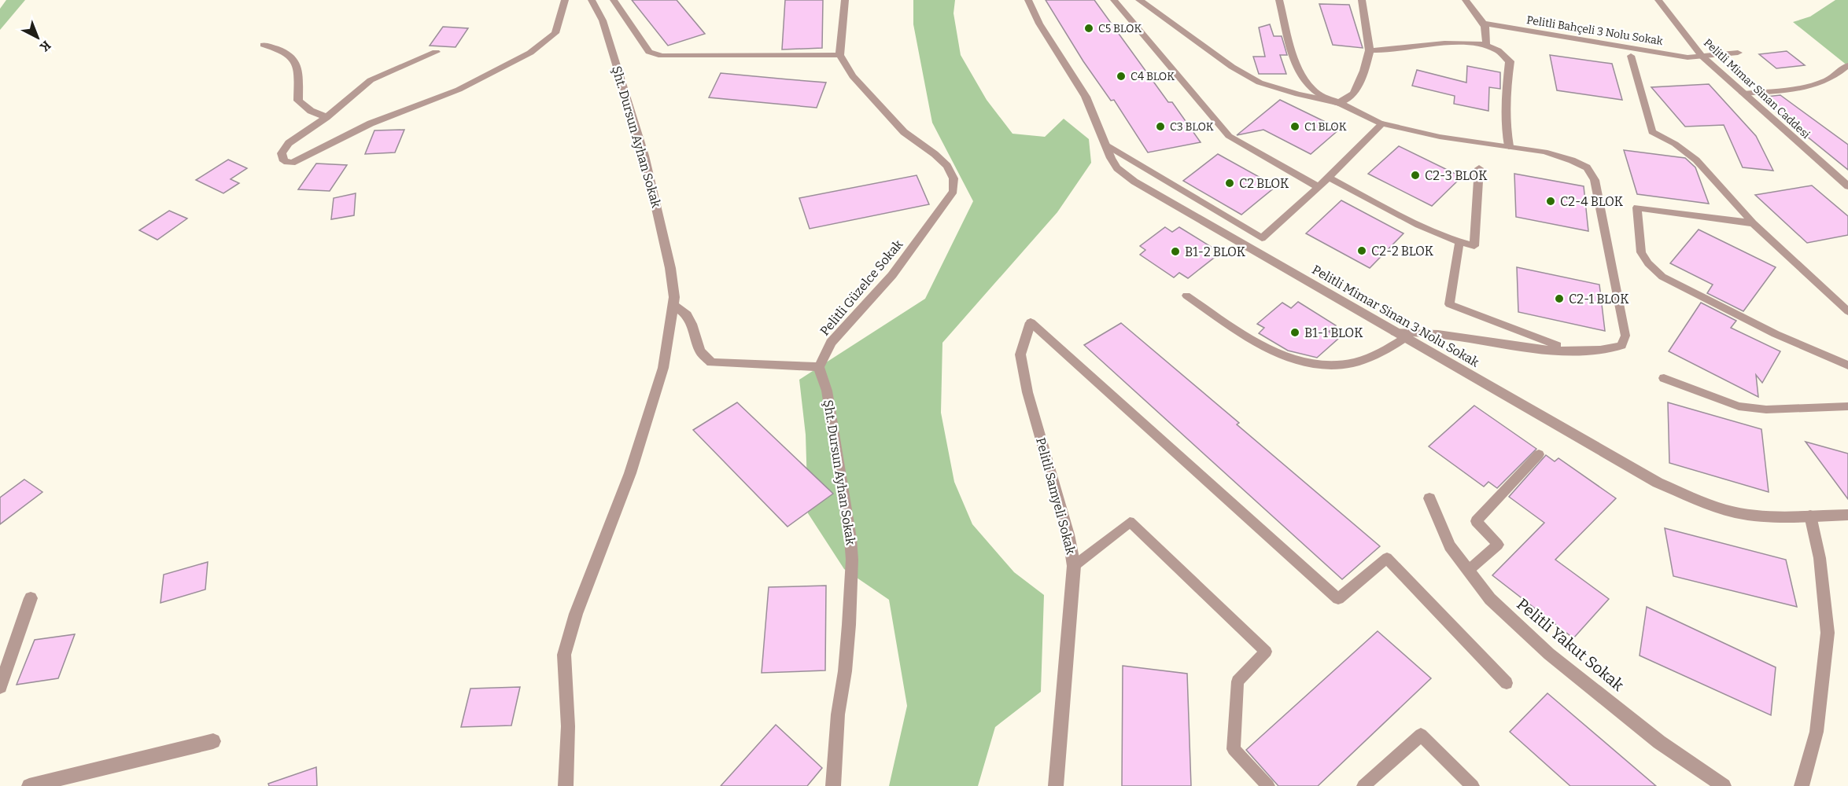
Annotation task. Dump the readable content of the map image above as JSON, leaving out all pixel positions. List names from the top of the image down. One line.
{"streets":{"street":["Pelitli Bahçeli 3 Nolu Sokak","Pelitli Mimar Sinan Caddesi","Şht. Dursun Ayhan Sokak","Pelitli Güzelce Sokak","Pelitli Mimar Sinan 3 Nolu Sokak","Pelitli Samyeli Sokak","Pelitli Yakut Sokak"]},"crossings":[["Pelitli Bahçeli 3 Nolu Sokak","Pelitli Mimar Sinan Caddesi"],["Şht. Dursun Ayhan Sokak","Pelitli Güzelce Sokak"]],"places":["C5 BLOK","C4 BLOK","C3 BLOK","C1 BLOK","C2-3 BLOK","C2 BLOK","C2-4 BLOK","C2-2 BLOK","B1-2 BLOK","C2-1 BLOK","B1-1 BLOK"],"north":"bottom right"}
